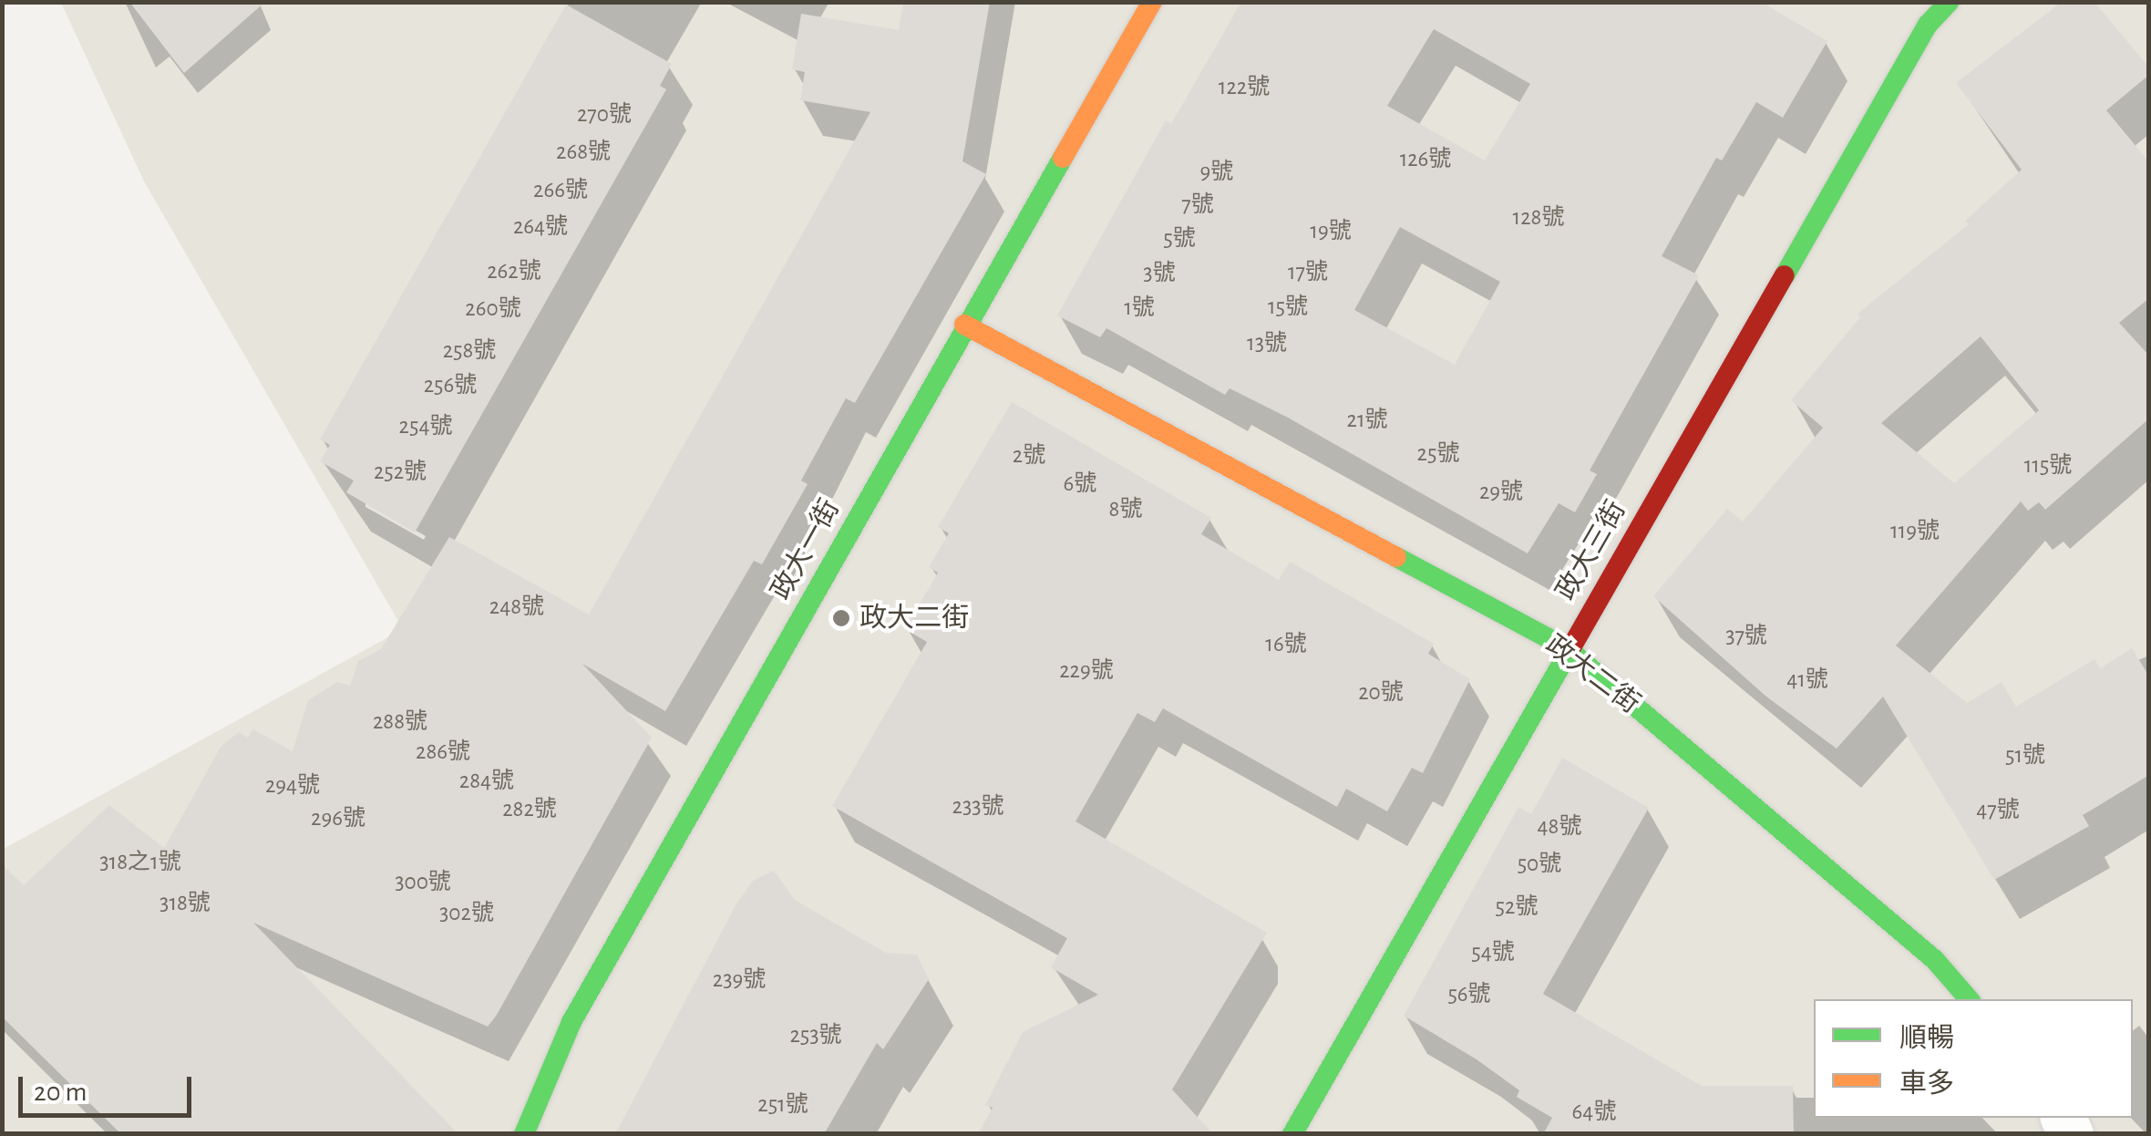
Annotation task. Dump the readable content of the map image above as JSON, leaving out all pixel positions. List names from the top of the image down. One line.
{"streets":{"street":["政大一街","政大三街","政大二街"]},"crossings":[["政大一街","政大二街"],["政大三街","政大二街"]],"places":["政大二街"],"house_numbers":["122號","270號","268號","126號","9號","266號","7號","128號","264號","19號","5號","262號","17號","3號","15號","1號","260號","13號","258號","256號","21號","254號","25號","2號","115號","252號","6號","29號","8號","119號","248號","37號","16號","229號","41號","20號","288號","286號","51號","284號","294號","233號","282號","47號","296號","48號","318之1號","50號","300號","318號","52號","302號","54號","239號","56號","253號","251號","64號"],"legend":["順暢","車多"],"scale_bar":"20 m"}
